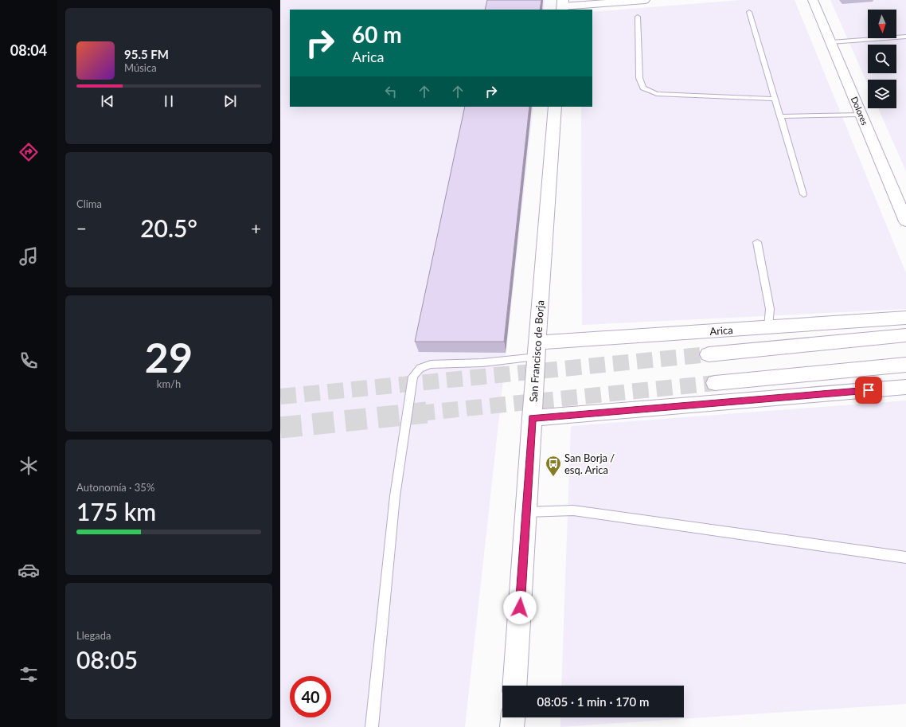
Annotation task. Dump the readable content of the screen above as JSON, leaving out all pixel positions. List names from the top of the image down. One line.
{"streets":{"street":["Dolores","Arica","San Francisco de Borja"]},"crossings":[["Arica","San Francisco de Borja"]],"places":{"bus stop":["San Borja / esq. Arica"]},"north":"bottom","page":{"tabs":"08:04","turn":["60 m","Arica"],"song":["95.5 FM","Música"],"tile":["Clima",["29","km/h"],["Autonomía · 35%","175 km"],["Llegada","08:05"]],"heat":["−","20.5°","+"],"limit":"40","trip":"08:05 · 1 min · 170 m"}}
